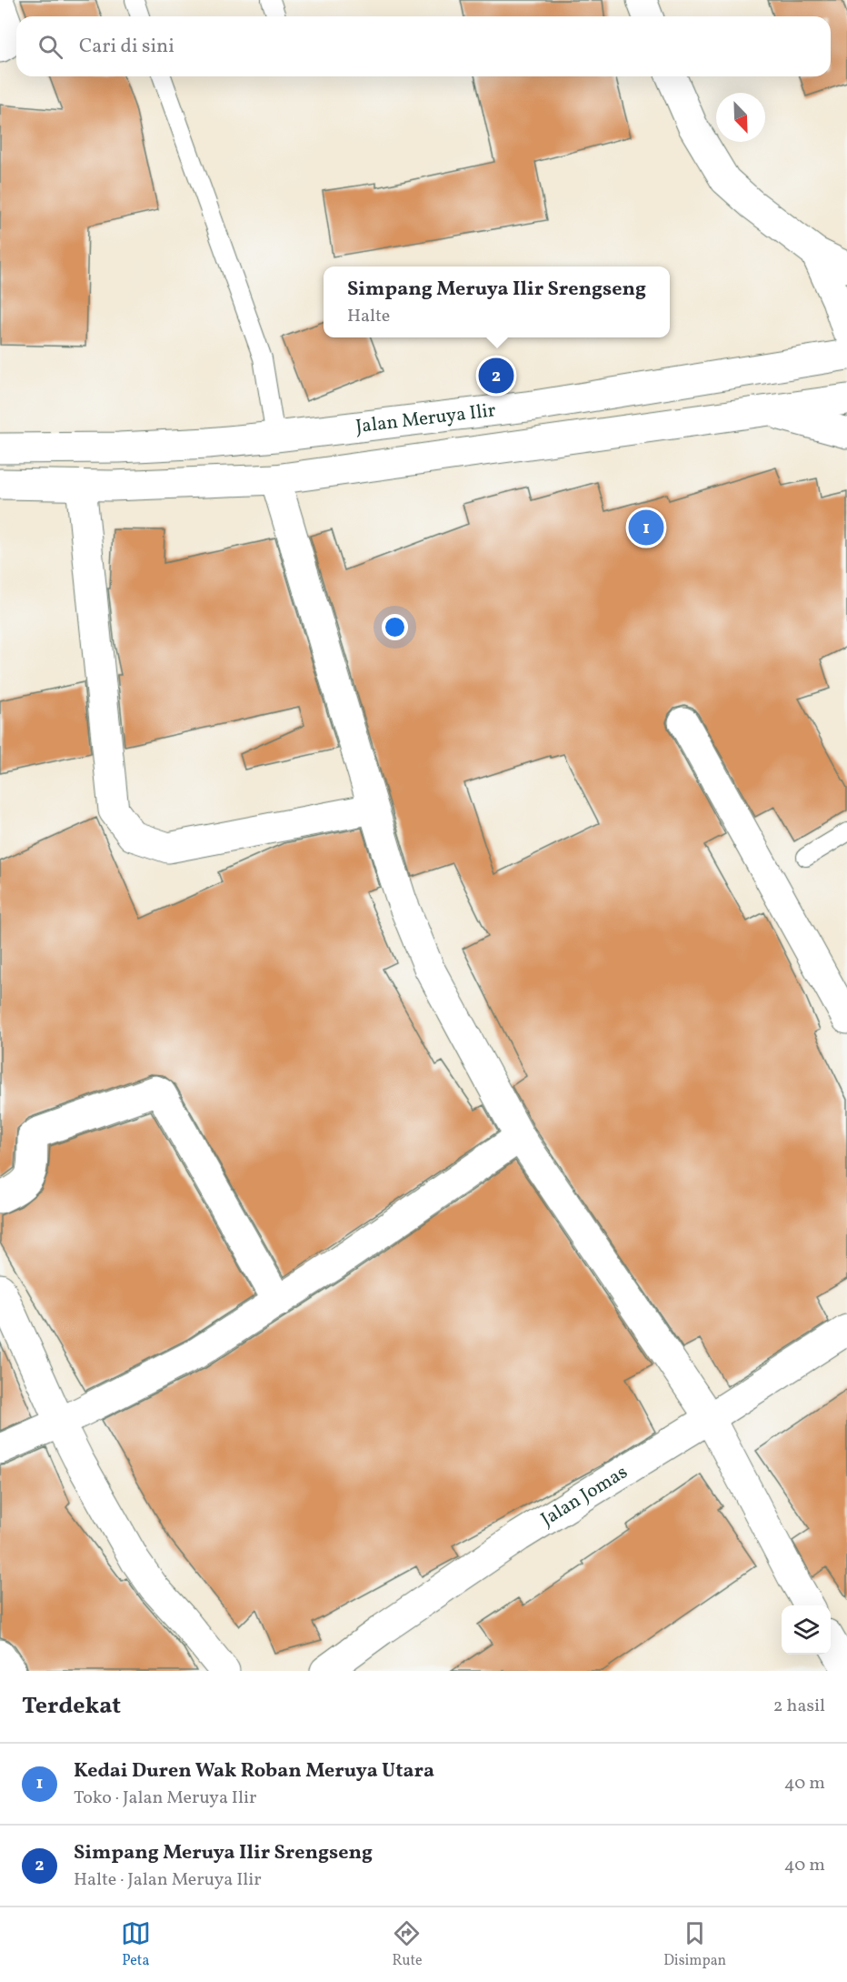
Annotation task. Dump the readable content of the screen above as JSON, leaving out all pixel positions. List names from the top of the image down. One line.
{"streets":{"street":["Jalan Meruya Ilir","Jalan Jomas"]},"north":"bottom right","page":{"search":"Cari di sini","popup":["Simpang Meruya Ilir Srengseng","Halte"],"pins":["2","1"],"heading":["Terdekat","2 hasil"],"list":[{"mark":"1","name":"Kedai Duren Wak Roban Meruya Utara","note":"Toko · Jalan Meruya Ilir","value":"40 m"},{"mark":"2","name":"Simpang Meruya Ilir Srengseng","note":"Halte · Jalan Meruya Ilir","value":"40 m"}],"nav":["Peta","Rute","Disimpan"]}}
